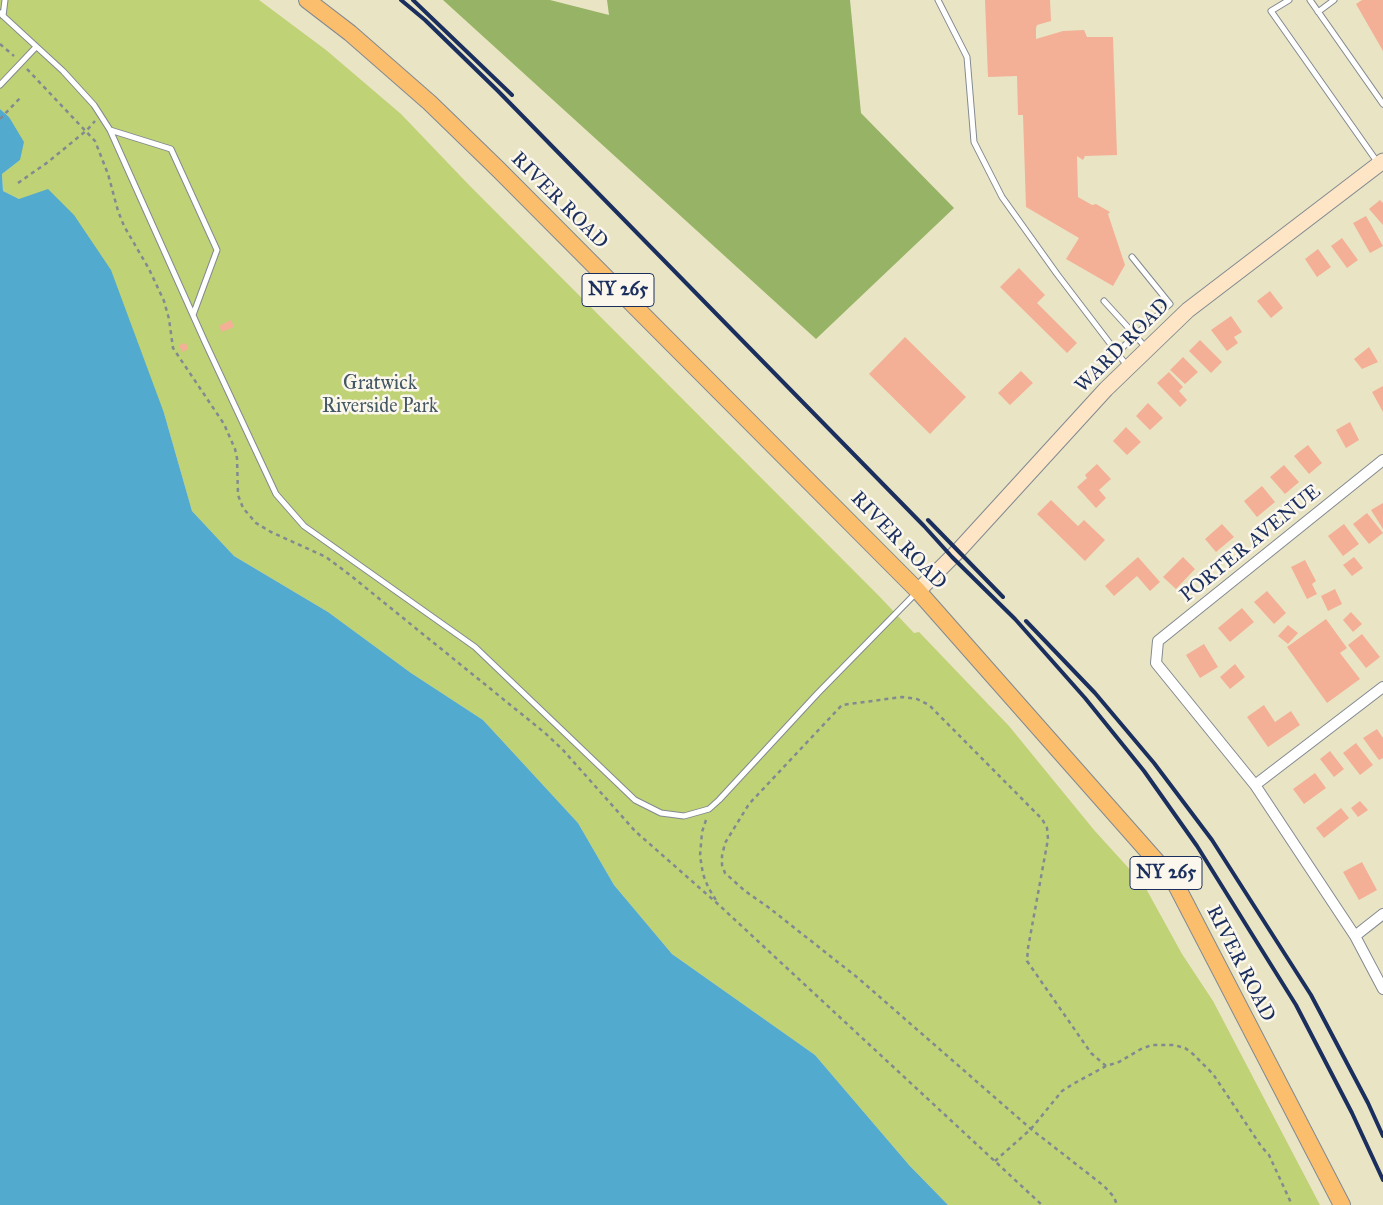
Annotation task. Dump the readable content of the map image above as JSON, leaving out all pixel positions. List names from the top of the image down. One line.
{"streets":{"main road":["RIVER ROAD","NY 265","WARD ROAD"],"street":["PORTER AVENUE"]},"crossings":[["RIVER ROAD","WARD ROAD"]],"parks":["Gratwick Riverside Park"]}
